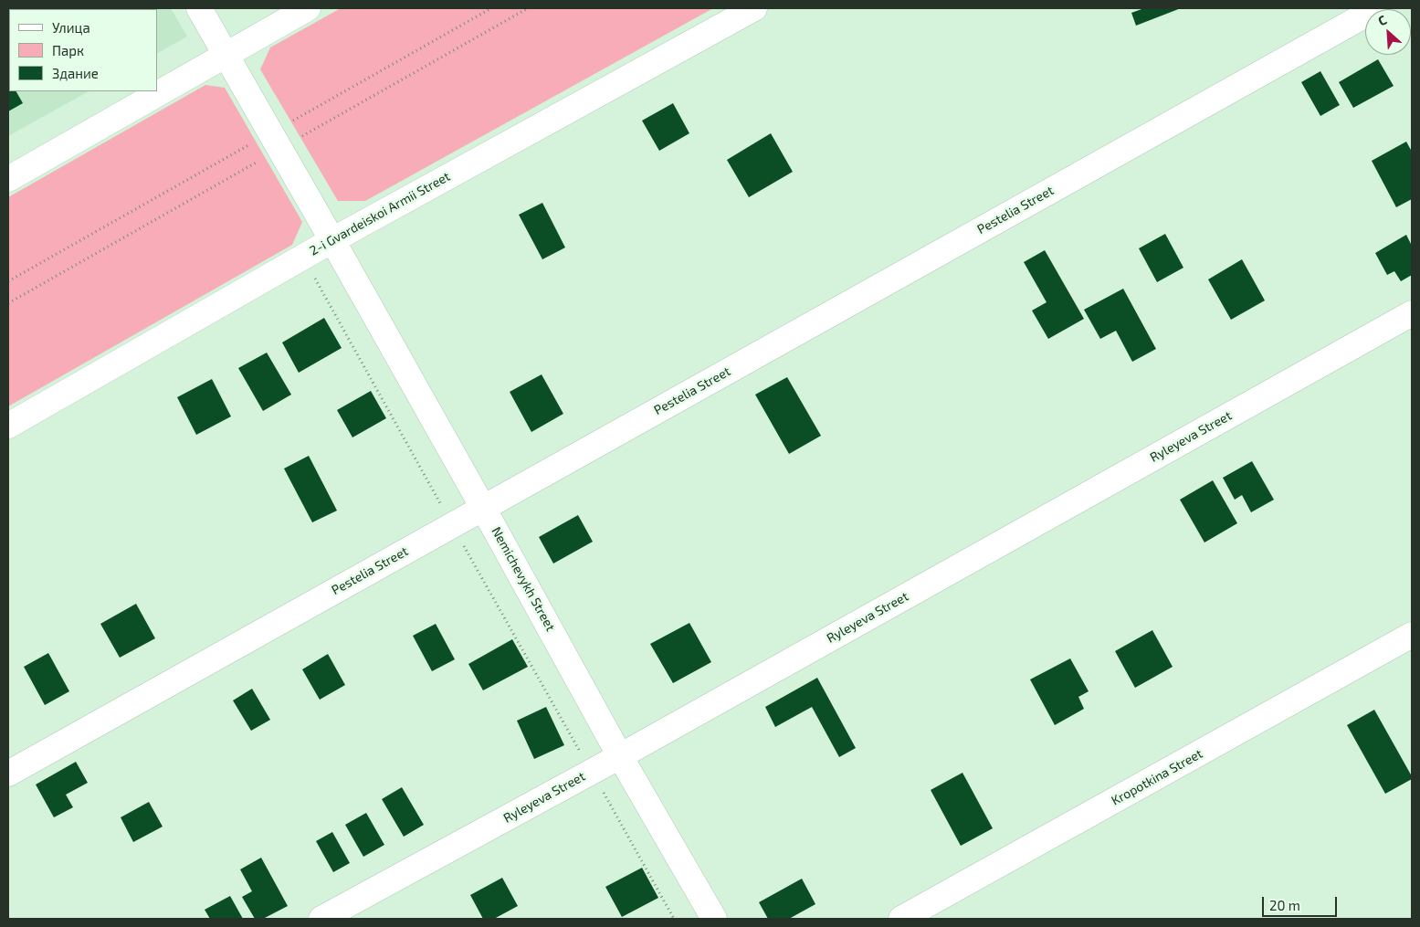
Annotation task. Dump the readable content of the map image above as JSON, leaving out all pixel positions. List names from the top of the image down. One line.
{"streets":{"street":["Pestelia Street","2-i Gvardeiskoi Armii Street","Ryleyeva Street","Nemichevykh Street","Kropotkina Street"]},"crossings":[["Pestelia Street","Nemichevykh Street"],["2-i Gvardeiskoi Armii Street","Nemichevykh Street"],["Ryleyeva Street","Nemichevykh Street"]],"legend":["Улица","Парк","Здание"],"scale_bar":"20 m","north":"top left"}
